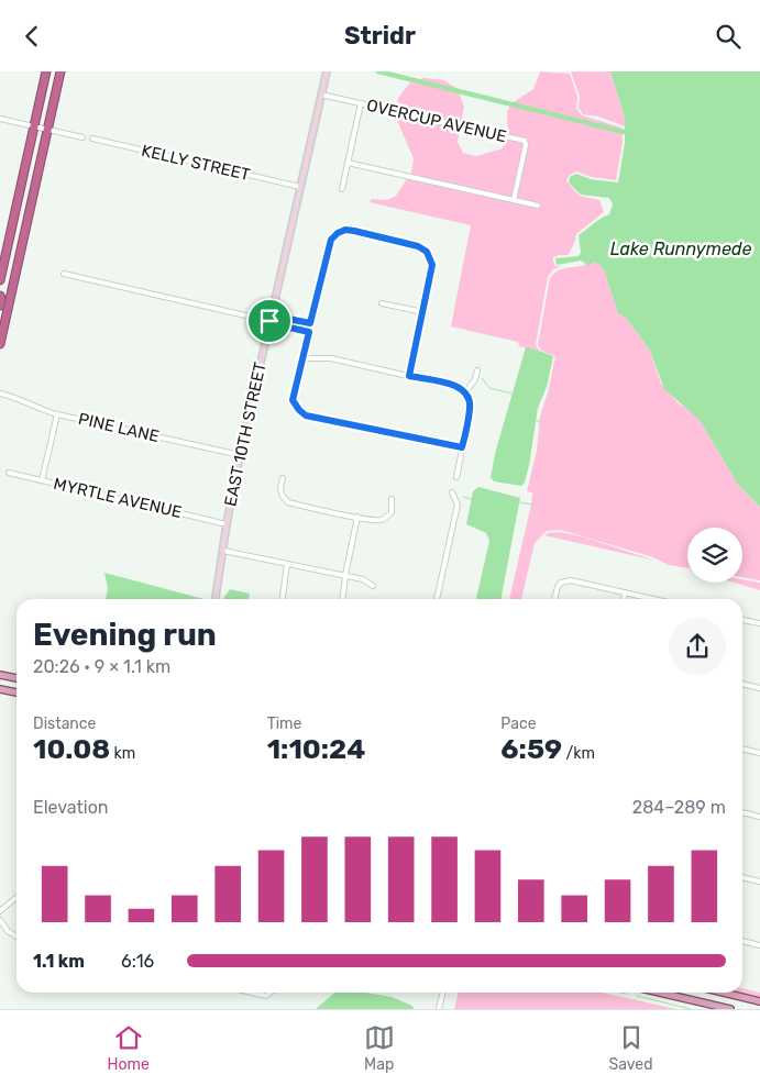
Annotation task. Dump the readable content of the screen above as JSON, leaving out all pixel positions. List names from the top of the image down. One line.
{"streets":{"street":["OVERCUP AVENUE","KELLY STREET","PINE LANE","EAST 10TH STREET","MYRTLE AVENUE"]},"crossings":[["OVERCUP AVENUE","EAST 10TH STREET"],["KELLY STREET","EAST 10TH STREET"],["PINE LANE","EAST 10TH STREET"],["EAST 10TH STREET","MYRTLE AVENUE"]],"water":["Lake Runnymede"],"page":{"header":"Stridr","heading":["Evening run","20:26 · 9 × 1.1 km"],"stats":[["Distance","10.08 km"],["Time","1:10:24"],["Pace","6:59 /km"]],"chart":["Elevation","284–289 m"],"list":[{"name":"1.1 km","note":"6:16"}],"tabs":["Home","Map","Saved"]}}
